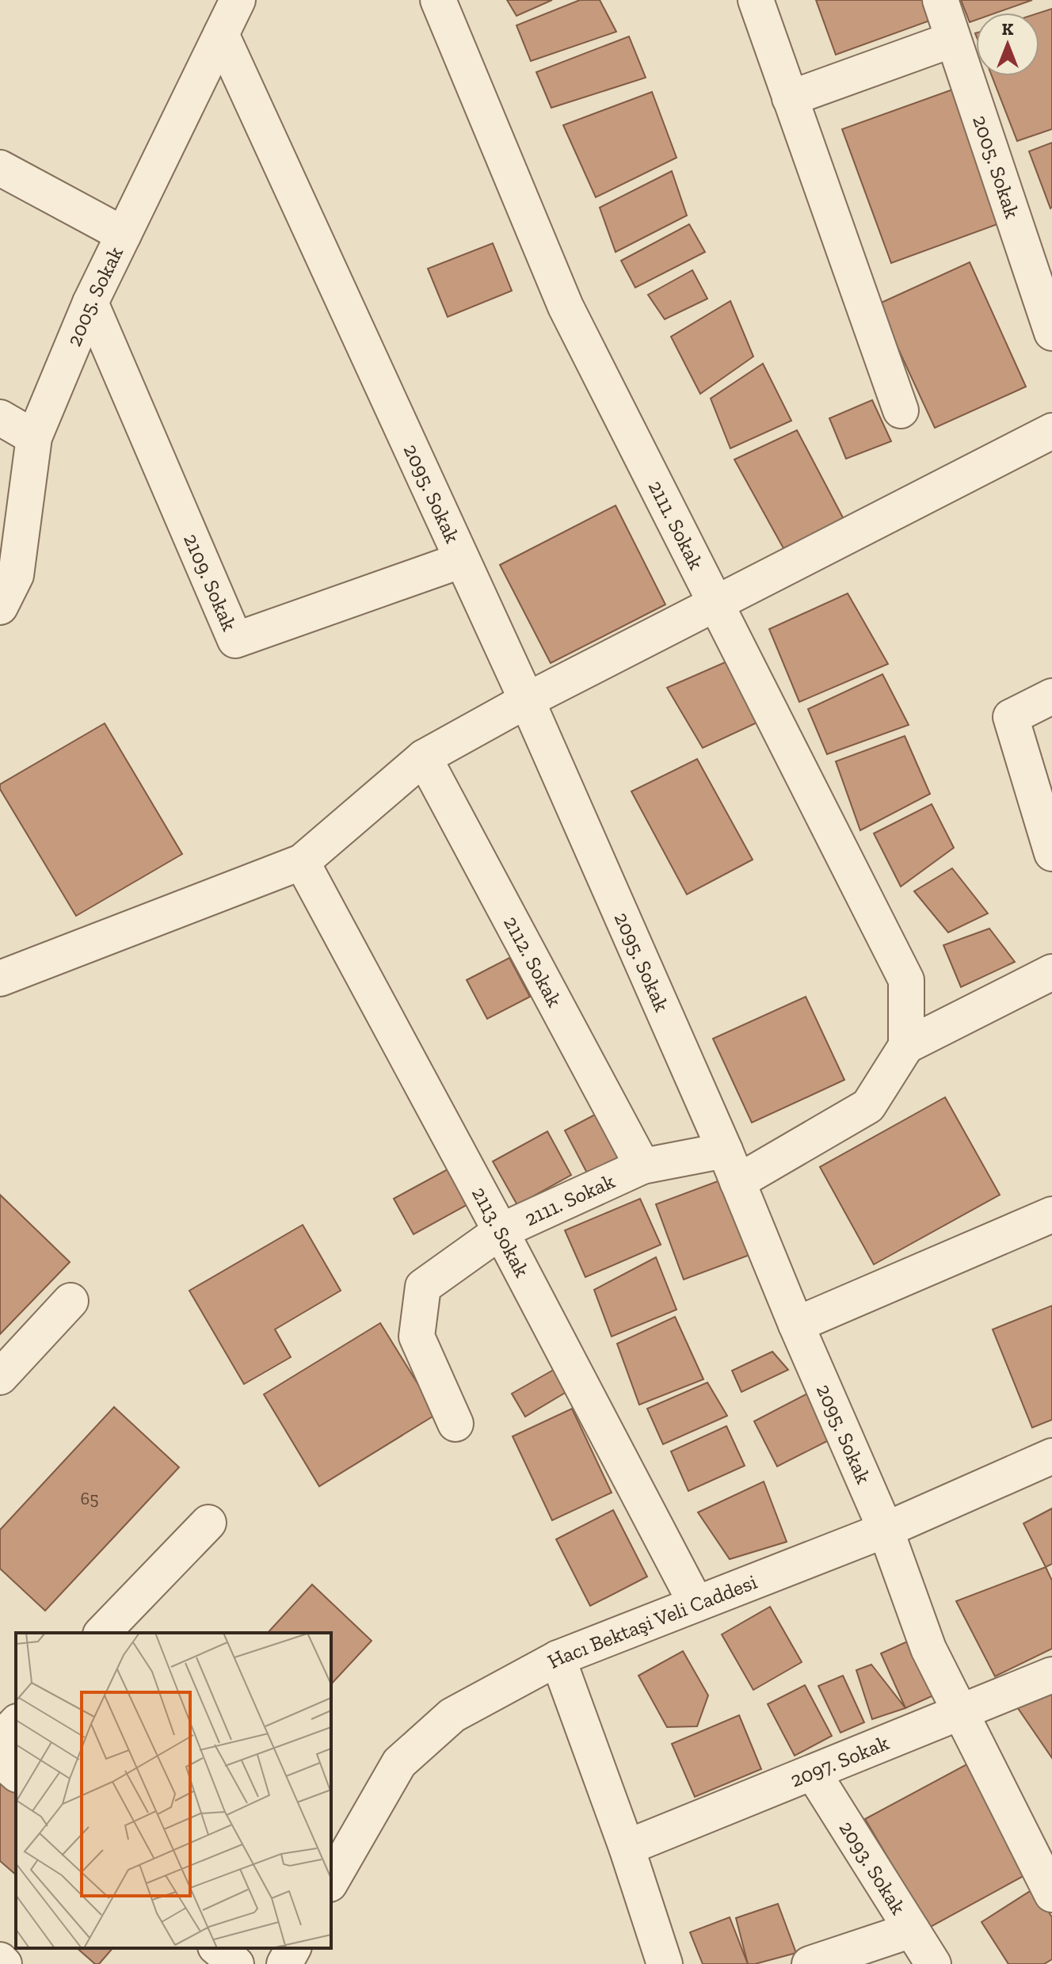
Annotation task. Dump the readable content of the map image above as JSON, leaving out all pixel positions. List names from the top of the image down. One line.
{"streets":{"street":["2005. Sokak","2095. Sokak","2111. Sokak","2109. Sokak","2112. Sokak","2113. Sokak","Hacı Bektaşi Veli Caddesi","2097. Sokak","2093. Sokak"]},"crossings":[["2005. Sokak","2095. Sokak"],["2005. Sokak","2109. Sokak"],["2095. Sokak","2111. Sokak"],["2095. Sokak","2109. Sokak"],["2095. Sokak","Hacı Bektaşi Veli Caddesi"],["2095. Sokak","2097. Sokak"],["2111. Sokak","2112. Sokak"],["2111. Sokak","2113. Sokak"],["2113. Sokak","Hacı Bektaşi Veli Caddesi"],["2097. Sokak","2093. Sokak"]],"house_numbers":["65"],"north":"top"}
